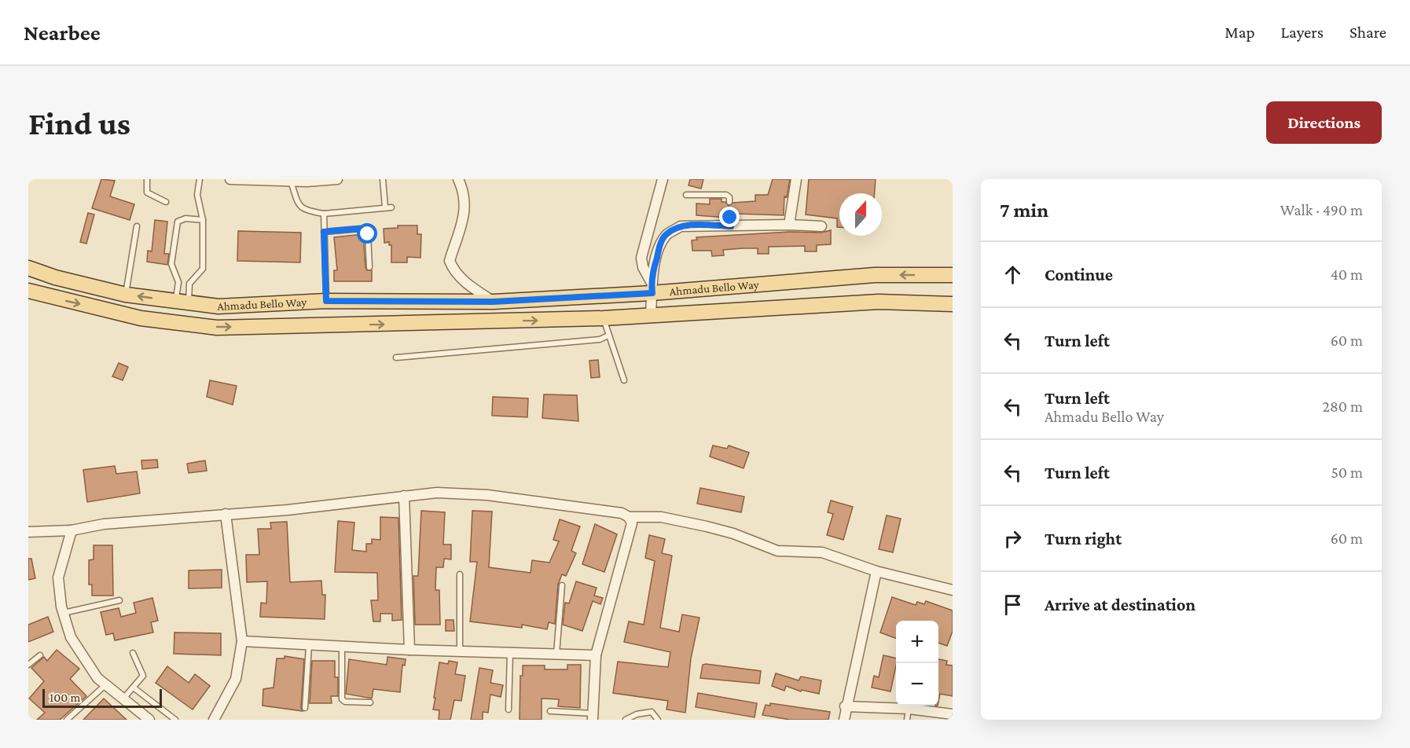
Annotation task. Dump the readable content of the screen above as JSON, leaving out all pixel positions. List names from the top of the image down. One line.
{"streets":{"main road":["Ahmadu Bello Way"]},"scale_bar":"100 m","north":"top","page":{"header":"Nearbee","nav":["Map","Layers","Share"],"buttons":"Directions","title":"Find us","heading":["7 min","Walk · 490 m"],"list":[["Continue","40 m"],["Turn left","60 m"],["Turn left","Ahmadu Bello Way","280 m"],["Turn left","50 m"],["Turn right","60 m"],"Arrive at destination"],"map_buttons":["+","−"],"scale":"100 m"}}
